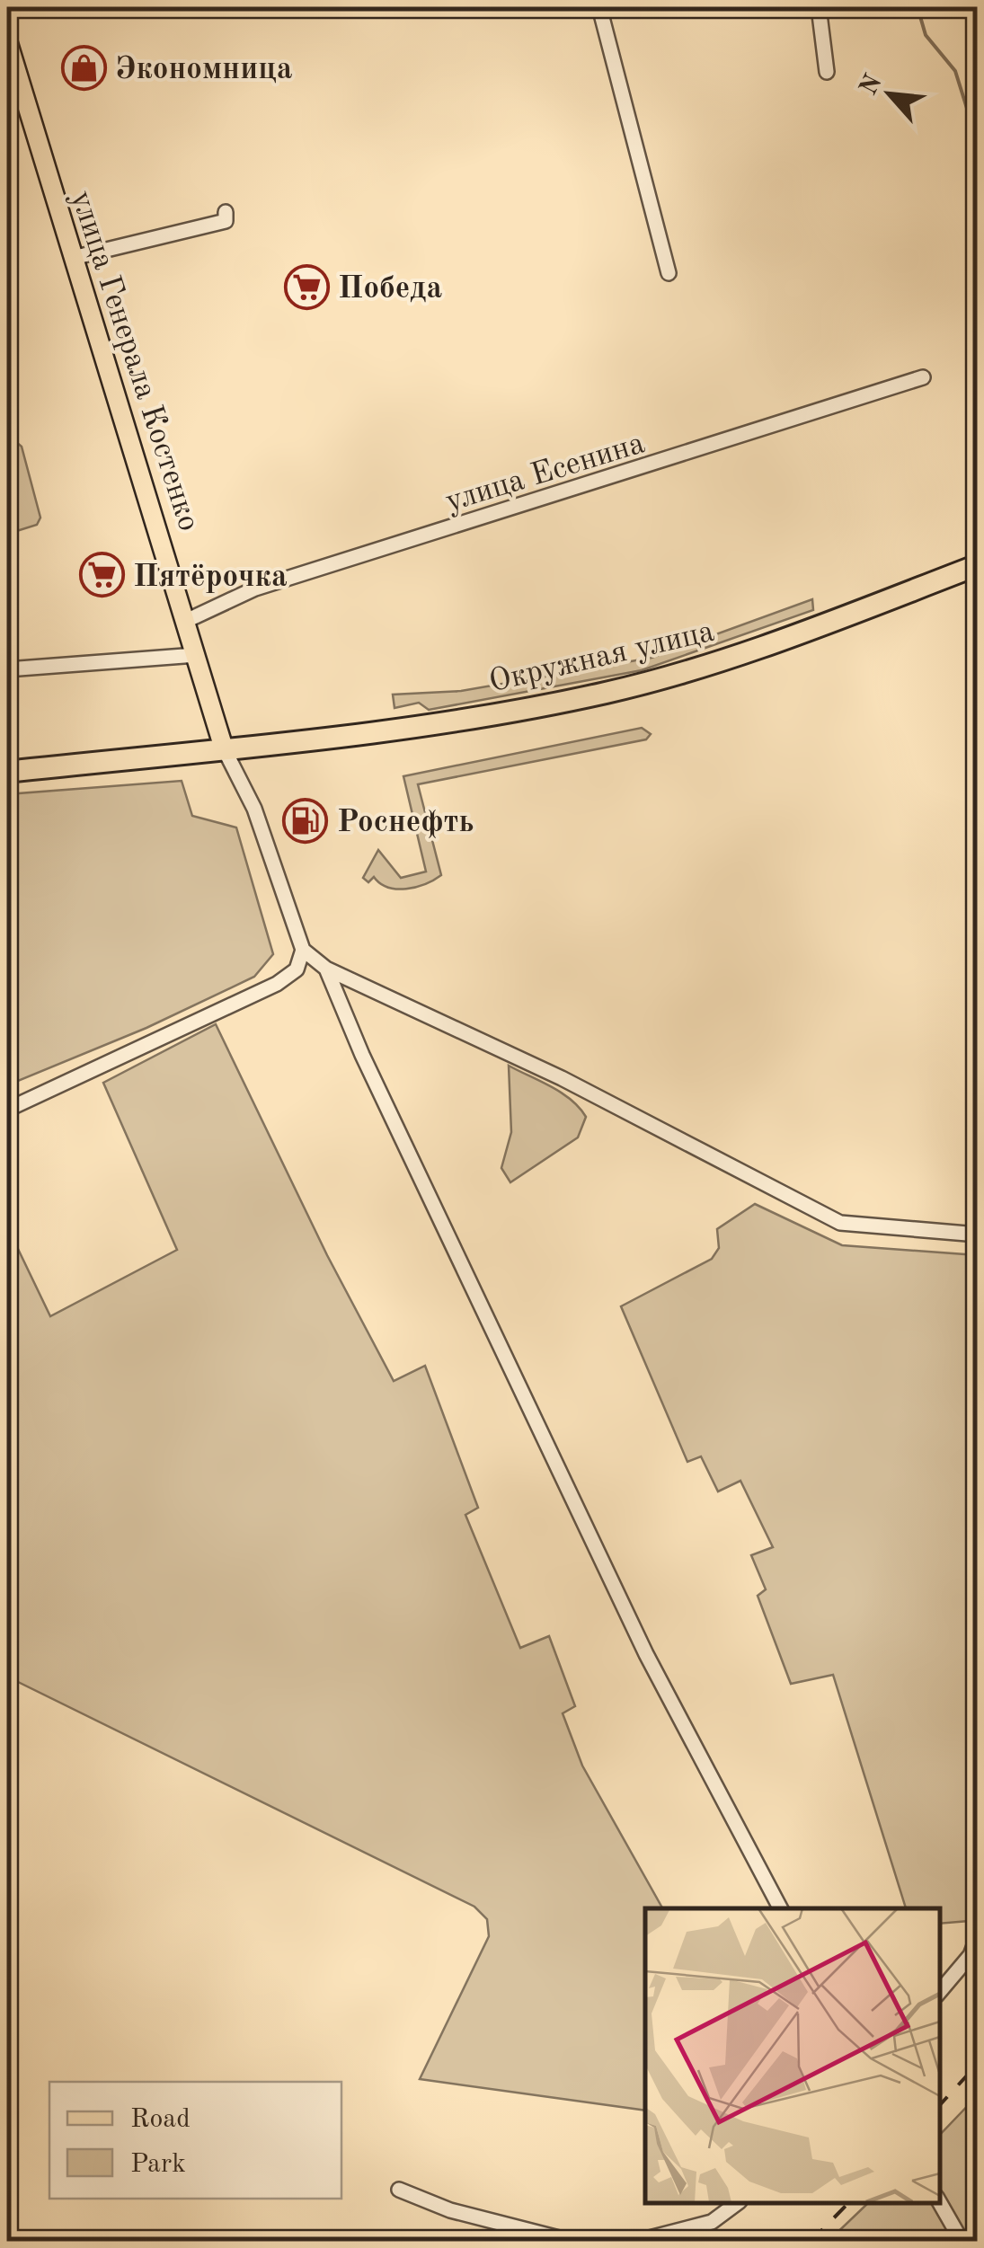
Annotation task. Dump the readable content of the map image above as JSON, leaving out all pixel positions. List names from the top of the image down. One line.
{"streets":{"highway":["Окружная улица"],"main road":["улица Генерала Костенко"],"street":["улица Есенина"]},"crossings":[["улица Генерала Костенко","улица Есенина"],["улица Генерала Костенко","Окружная улица"]],"places":{"shop":["Экономница"],"supermarket":["Победа","Пятёрочка"],"fuel station":["Роснефть"]},"legend":["Road","Park"],"north":"top left"}
